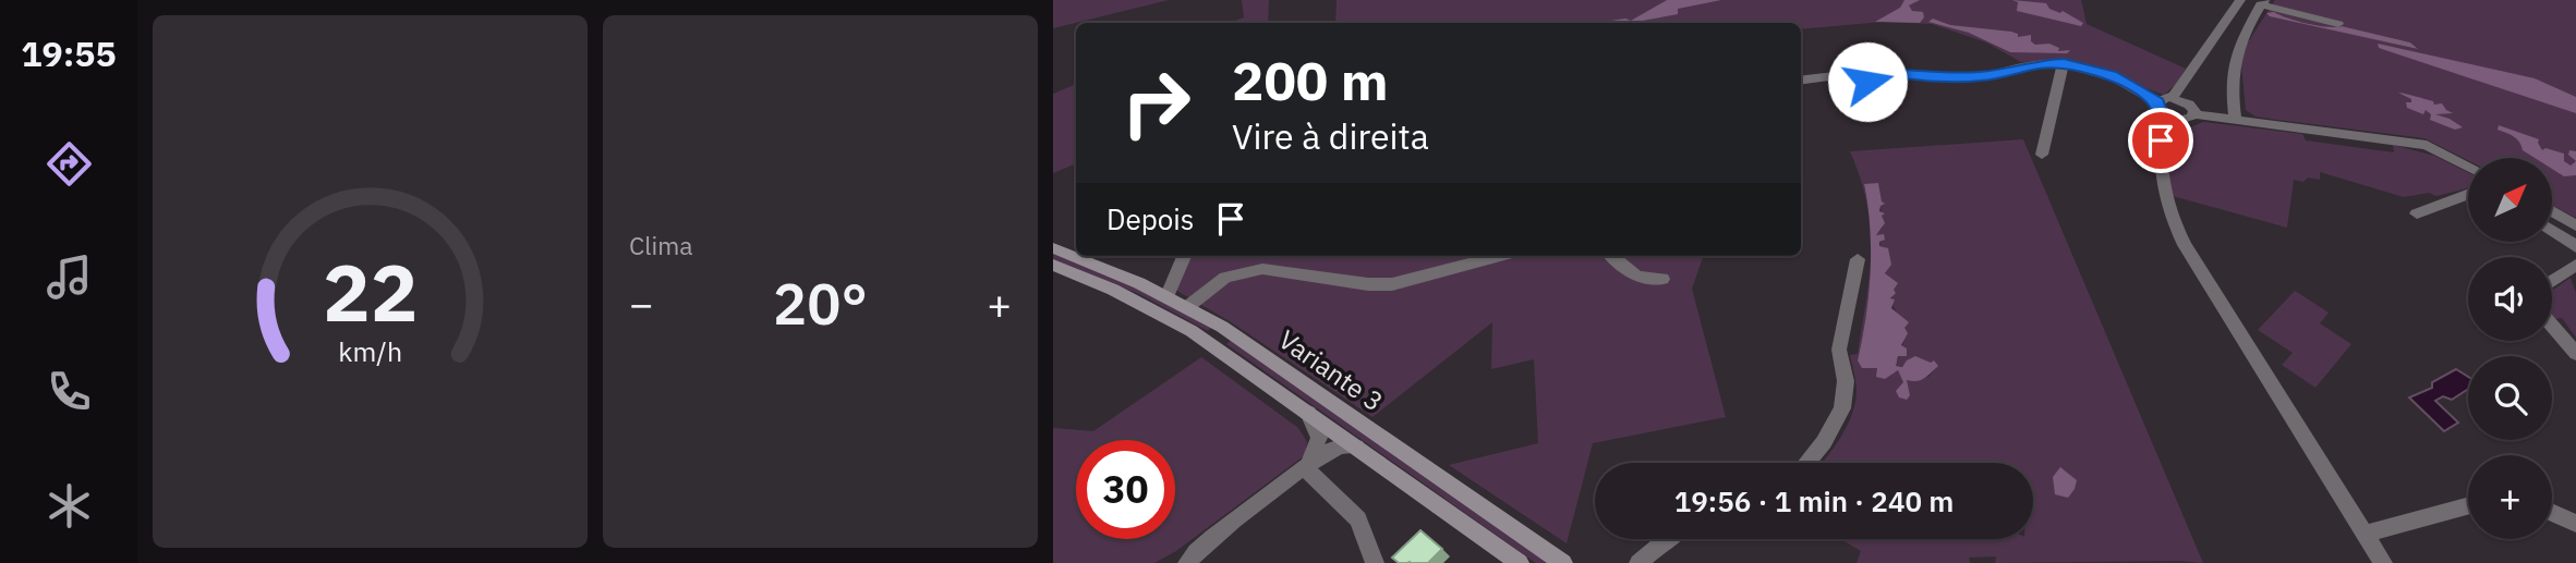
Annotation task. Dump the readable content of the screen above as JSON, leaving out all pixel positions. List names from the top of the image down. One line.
{"streets":{"main road":["Variante 3"]},"north":"top right","page":{"tabs":"19:55","tile":"Clima","turn":["200 m","Vire à direita"],"map_buttons":"+","then":"Depois","heat":["−","20°","+"],"limit":"30","trip":"19:56 · 1 min · 240 m","gauge":["22","km/h"]}}
